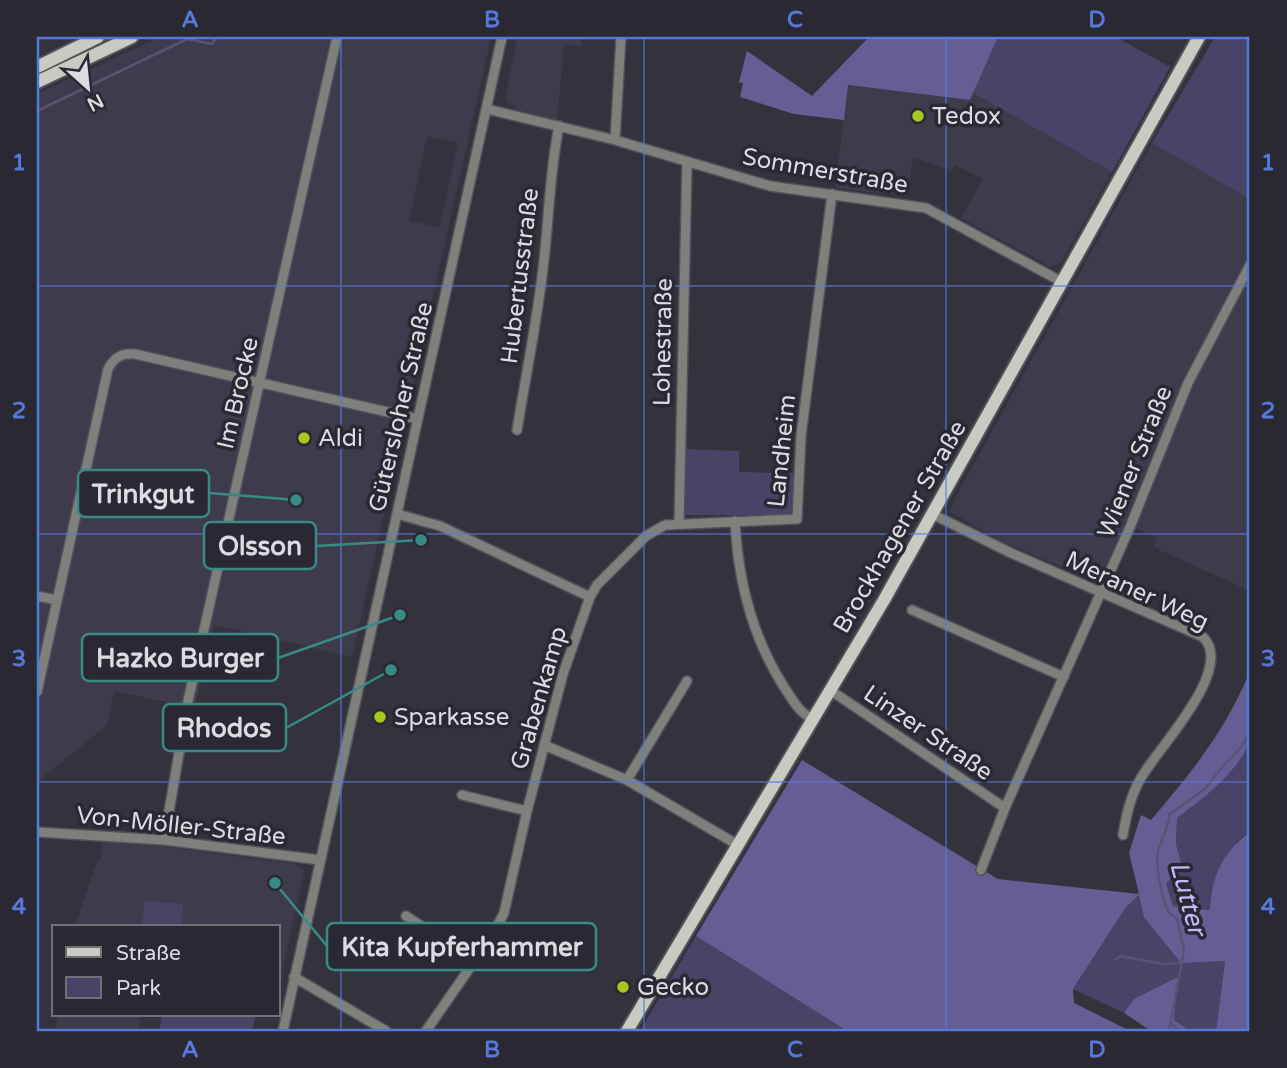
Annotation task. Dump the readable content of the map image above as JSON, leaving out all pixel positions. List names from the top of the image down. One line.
{"streets":{"main road":["Brockhagener Straße"],"street":["Sommerstraße","Hubertusstraße","Lohestraße","Im Brocke","Gütersloher Straße","Landheim","Wiener Straße","Meraner Weg","Grabenkamp","Linzer Straße","Von-Möller-Straße"]},"crossings":[["Sommerstraße","Hubertusstraße"],["Sommerstraße","Lohestraße"],["Sommerstraße","Gütersloher Straße"],["Sommerstraße","Landheim"],["Sommerstraße","Brockhagener Straße"],["Lohestraße","Landheim"],["Im Brocke","Von-Möller-Straße"],["Gütersloher Straße","Von-Möller-Straße"],["Landheim","Grabenkamp"],["Wiener Straße","Meraner Weg"],["Wiener Straße","Linzer Straße"],["Brockhagener Straße","Meraner Weg"],["Brockhagener Straße","Linzer Straße"]],"water":["Lutter"],"places":["Tedox","Aldi","Trinkgut","Olsson","Hazko Burger","Rhodos","Sparkasse","Kita Kupferhammer","Gecko"],"legend":["Straße","Park"],"north":"bottom right","grid":{"columns":["A","B","C","D"],"rows":["1","2","3","4"]}}
